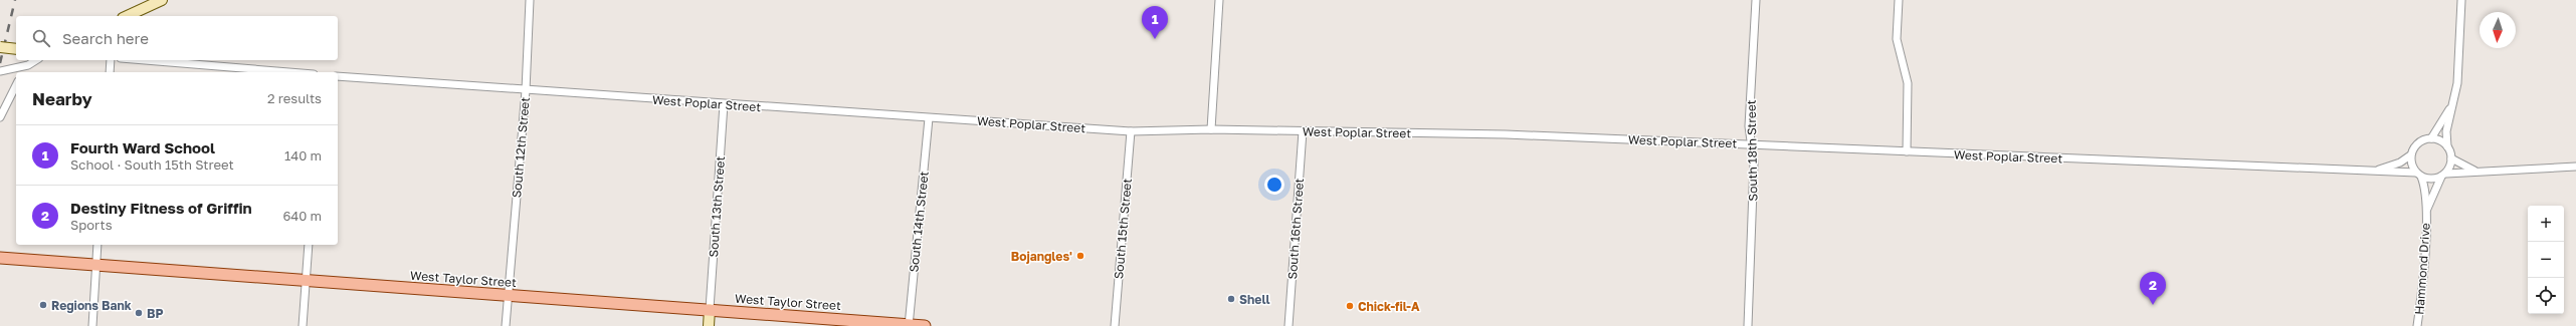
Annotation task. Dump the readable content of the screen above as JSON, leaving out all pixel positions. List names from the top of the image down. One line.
{"streets":{"main road":["West Taylor Street"],"street":["West Poplar Street","South 12th Street","South 18th Street","South 13th Street","South 14th Street","South 15th Street","South 16th Street","Hammond Drive"]},"crossings":[["West Poplar Street","South 12th Street"],["West Poplar Street","South 18th Street"],["West Poplar Street","South 13th Street"],["West Poplar Street","South 14th Street"],["West Poplar Street","South 15th Street"],["West Poplar Street","South 16th Street"],["West Poplar Street","Hammond Drive"],["South 12th Street","West Taylor Street"],["South 13th Street","West Taylor Street"],["South 14th Street","West Taylor Street"]],"places":["Bojangles'","Shell","Regions Bank","Chick-fil-A","BP"],"north":"bottom","page":{"pins":["1","2"],"search":"Search here","heading":["Nearby","2 results"],"list":[{"mark":"1","name":"Fourth Ward School","note":"School · South 15th Street","value":"140 m"},{"mark":"2","name":"Destiny Fitness of Griffin","note":"Sports","value":"640 m"}],"map_buttons":["+","−"]}}
